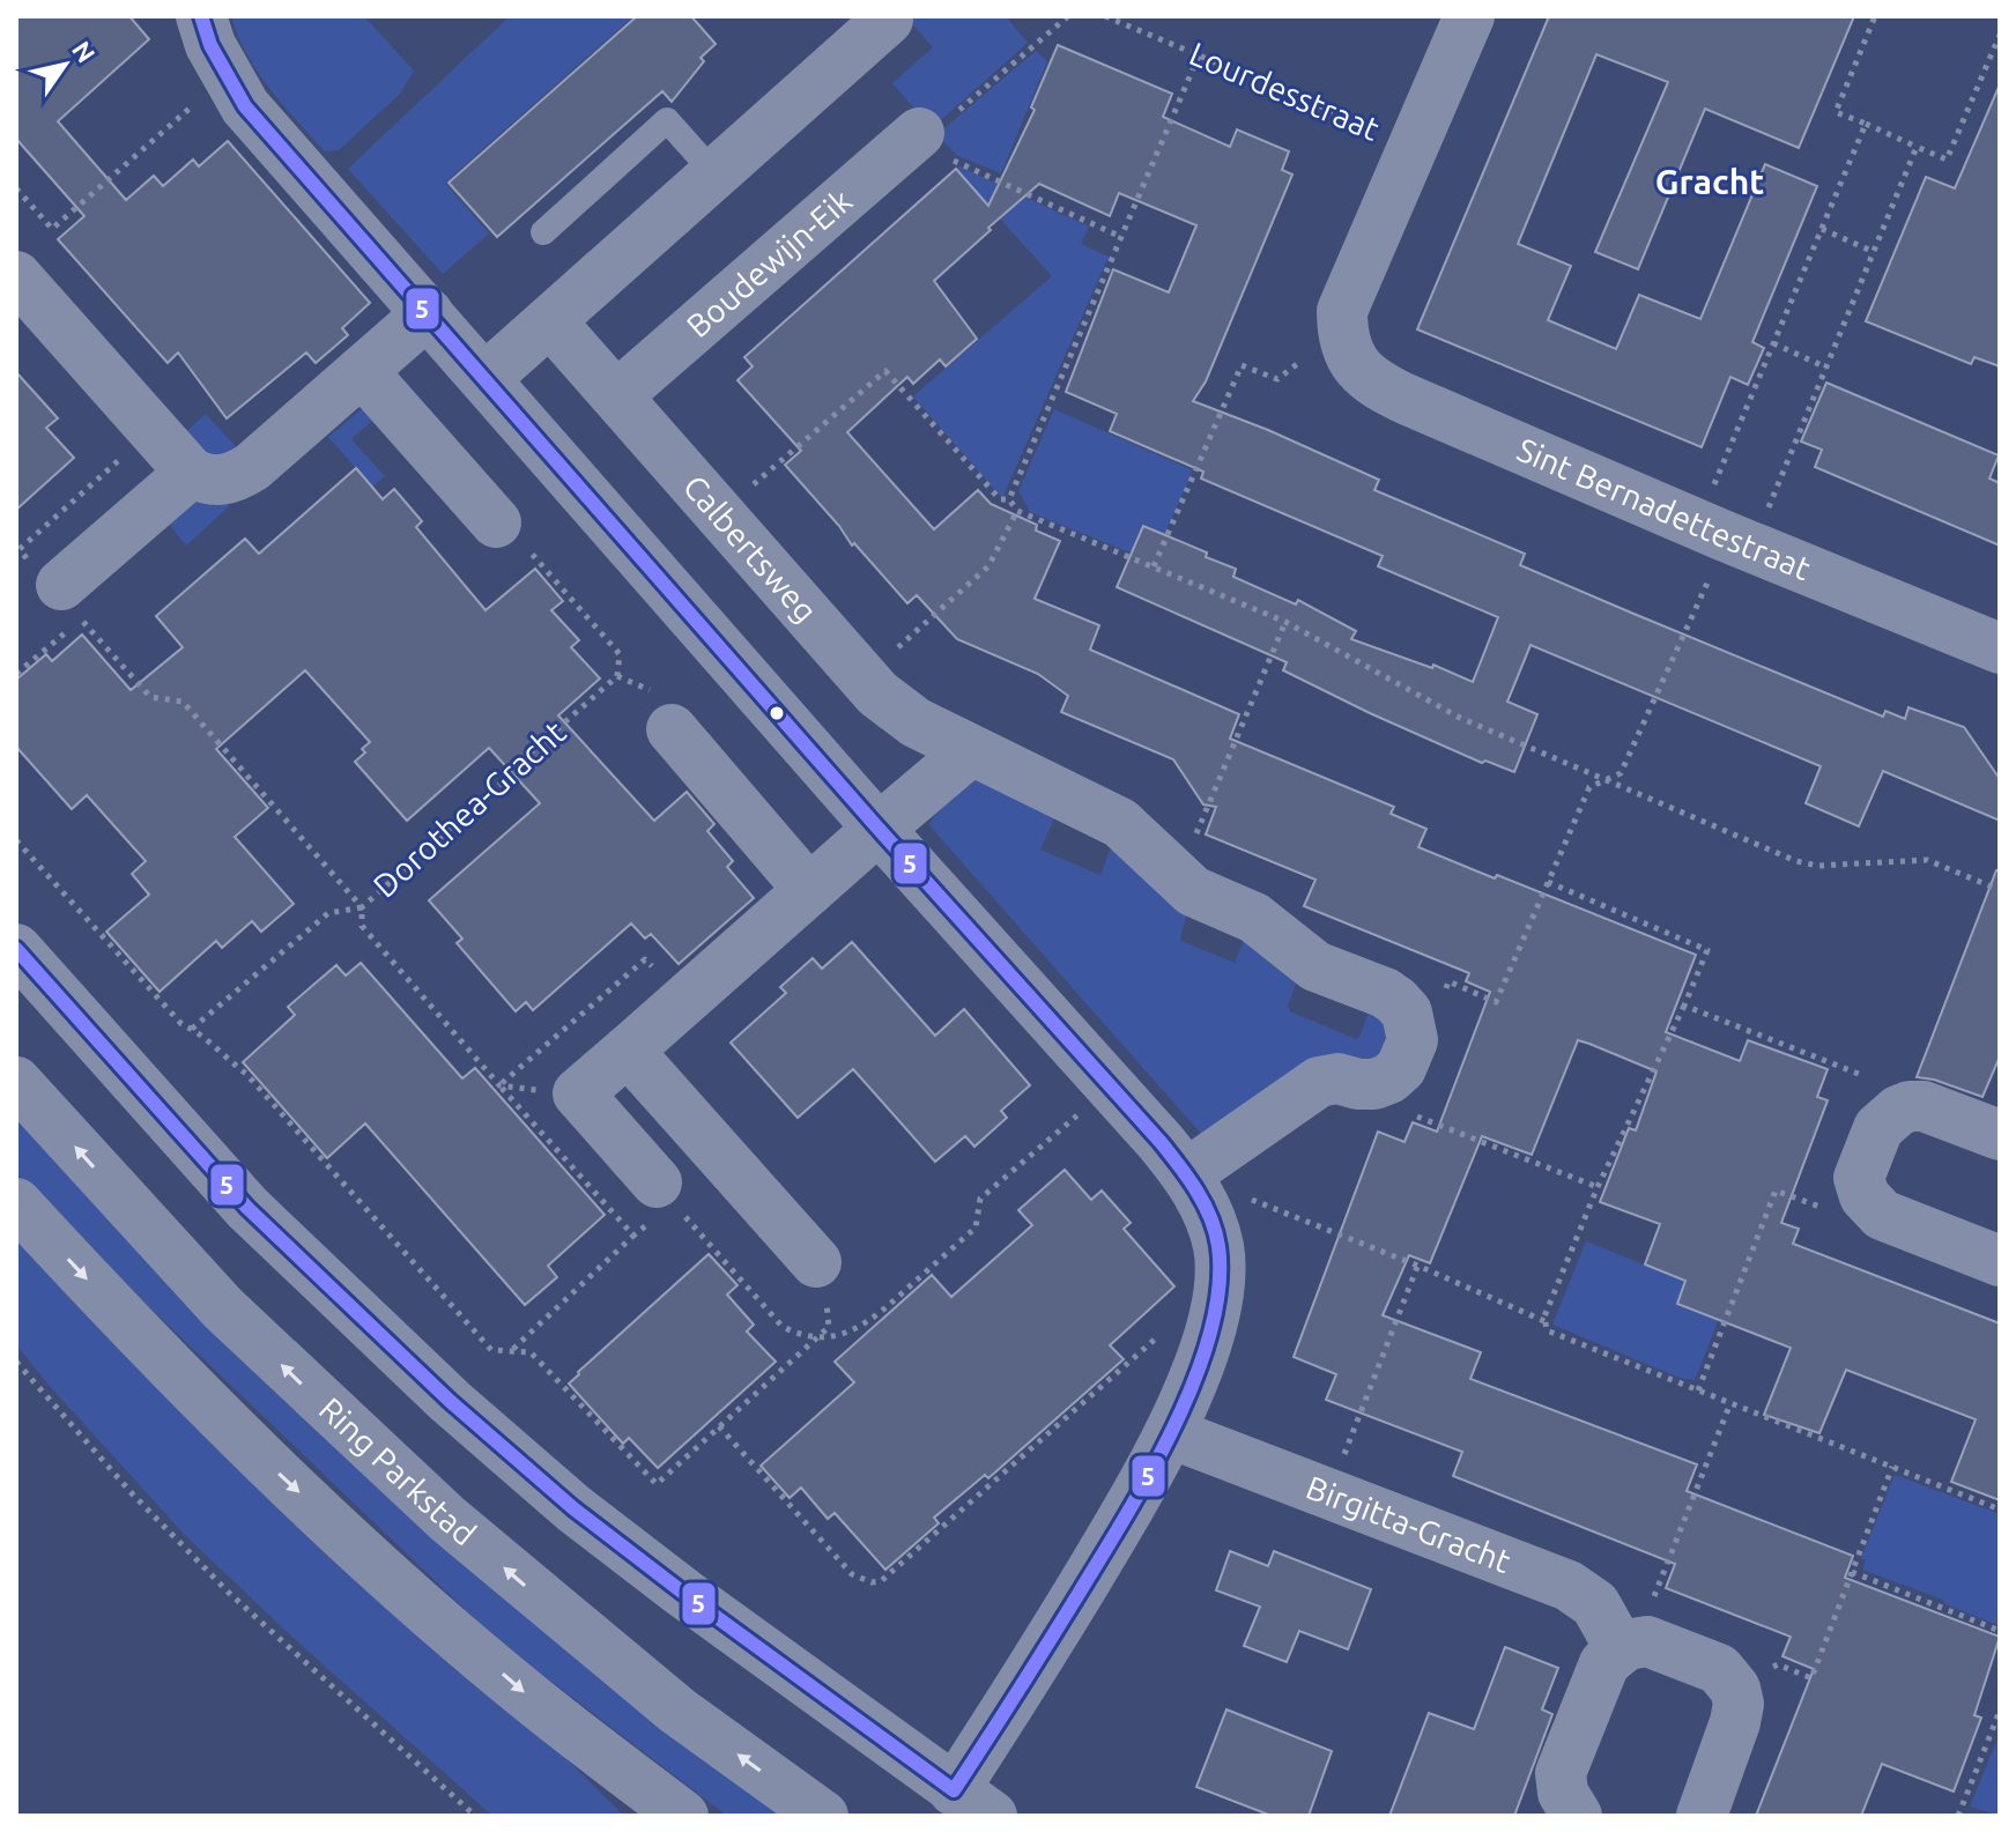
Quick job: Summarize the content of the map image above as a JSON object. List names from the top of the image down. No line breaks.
{"streets":{"highway":["Ring Parkstad"],"street":["Lourdesstraat","Boudewijn-Eik","Sint Bernadettestraat","Calbertsweg","Birgitta-Gracht"],"path":["Dorothea-Gracht"]},"crossings":[["Lourdesstraat","Sint Bernadettestraat"],["Boudewijn-Eik","Calbertsweg"]],"districts":["Gracht"],"lines":["transit line 5"],"north":"top right"}
